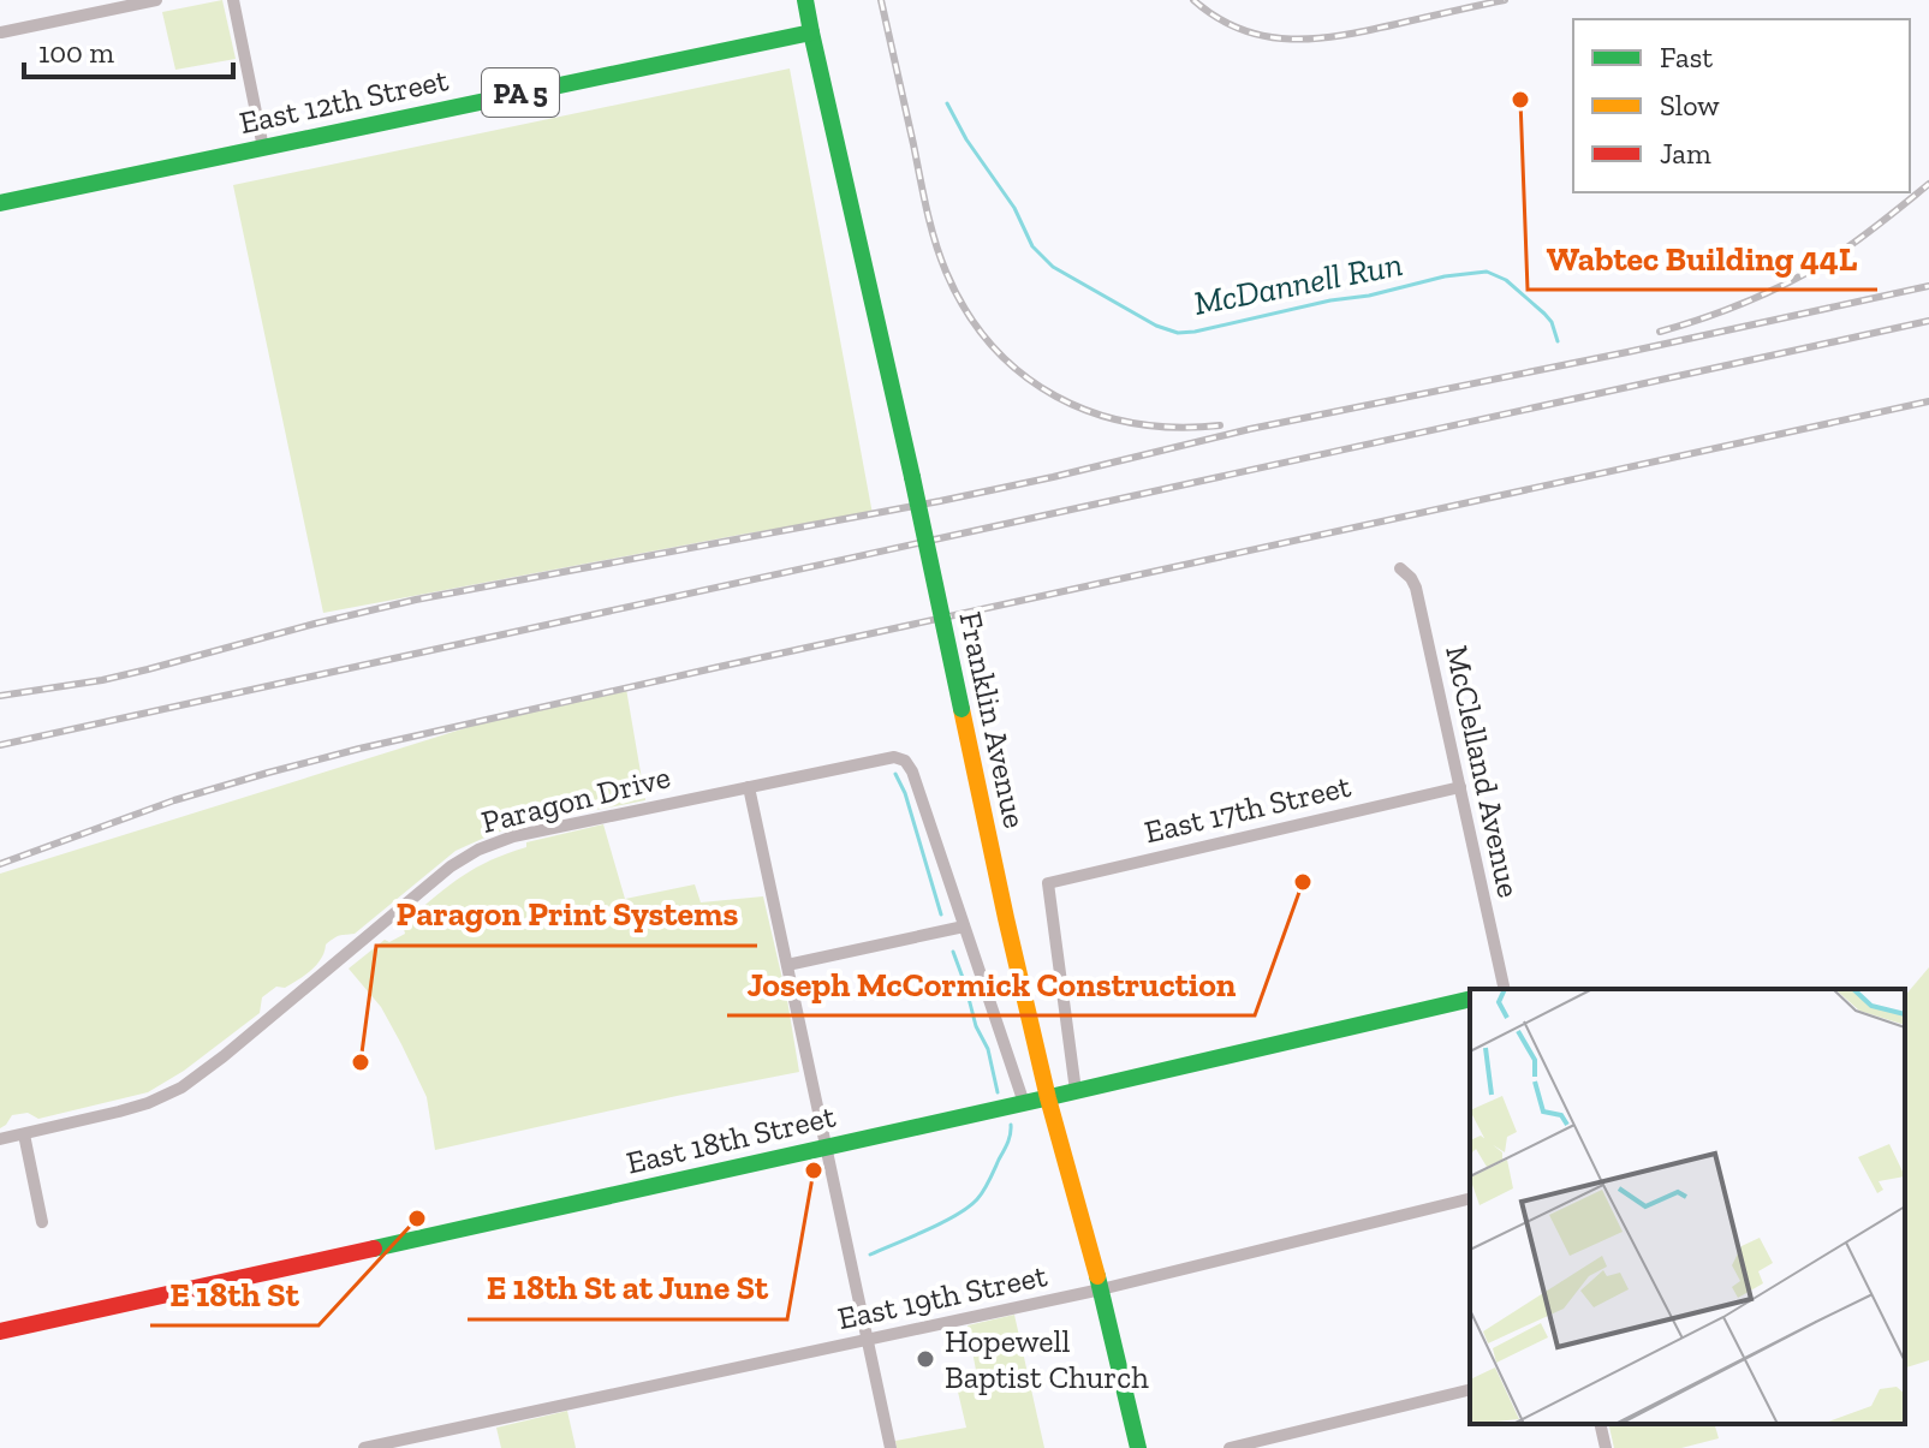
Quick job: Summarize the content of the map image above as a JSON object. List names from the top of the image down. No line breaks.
{"streets":{"street":["PA 5","East 12th Street","Franklin Avenue","McClelland Avenue","Paragon Drive","East 17th Street","East 18th Street","East 19th Street"]},"crossings":[["East 12th Street","Franklin Avenue"],["Franklin Avenue","East 18th Street"],["Franklin Avenue","East 19th Street"],["McClelland Avenue","East 17th Street"],["East 17th Street","East 18th Street"]],"water":["McDannell Run"],"places":["Wabtec Building 44L","Joseph McCormick Construction","Paragon Print Systems","E 18th St at June St","E 18th St","Hopewell Baptist Church"],"legend":["Fast","Slow","Jam"],"scale_bar":"100 m"}
